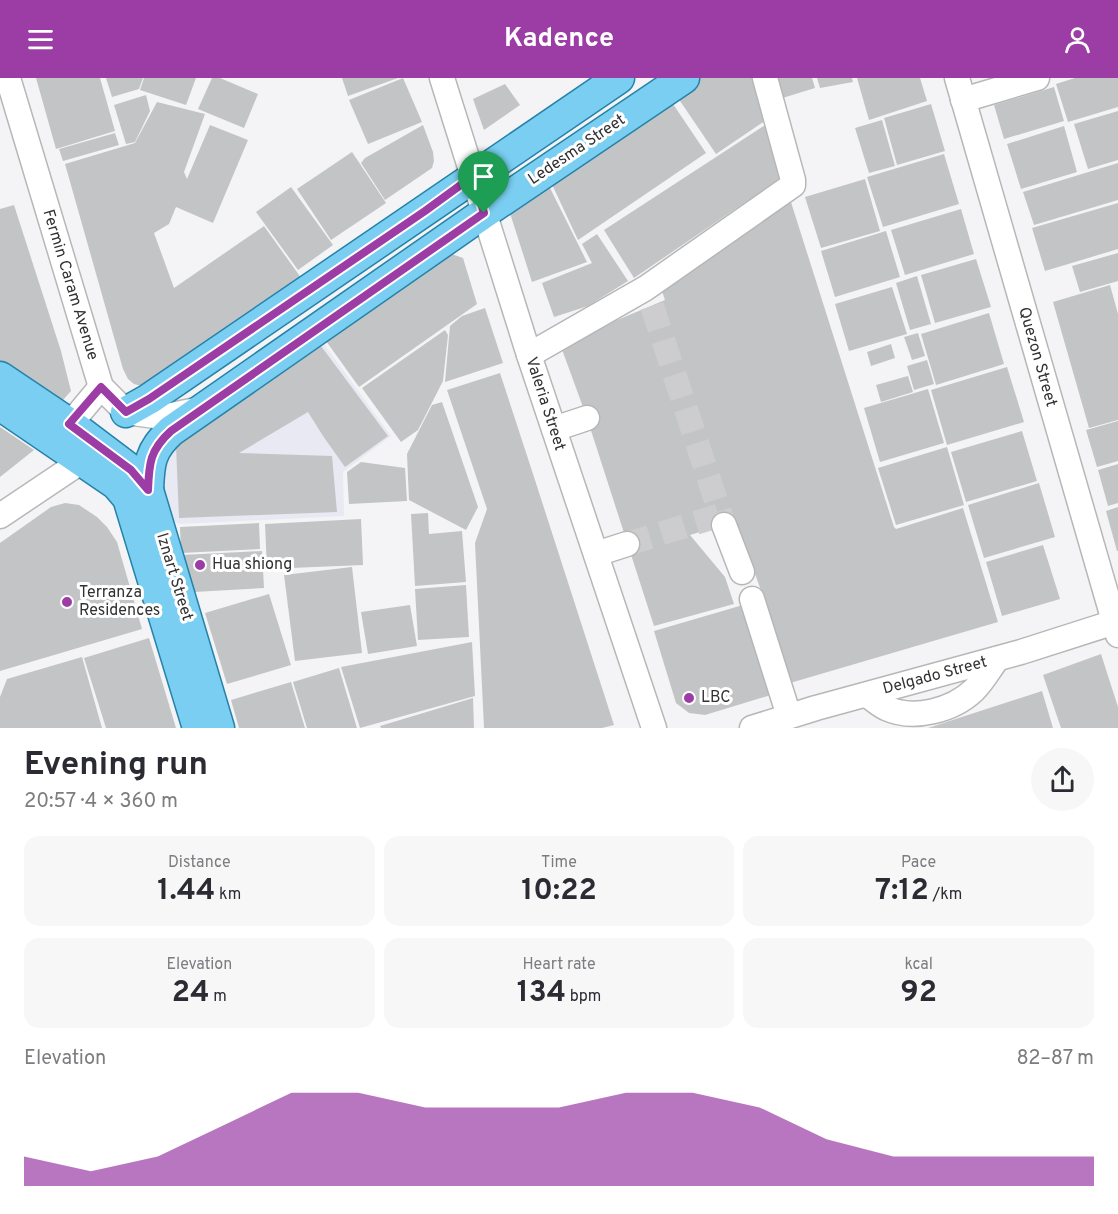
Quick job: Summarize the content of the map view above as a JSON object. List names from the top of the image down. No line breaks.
{"streets":{"main road":["Ledesma Street","Iznart Street"],"street":["Fermin Caram Avenue","Quezon Street","Valeria Street","Delgado Street"]},"crossings":[["Ledesma Street","Valeria Street"],["Ledesma Street","Iznart Street"],["Quezon Street","Delgado Street"]],"places":["Hua shiong","Terranza Residences","LBC"],"page":{"header":"Kadence","heading":["Evening run","20:57 · 4 × 360 m"],"stats":[["Distance","1.44 km"],["Time","10:22"],["Pace","7:12 /km"],["Elevation","24 m"],["Heart rate","134 bpm"],["kcal","92"]],"chart":["Elevation","82–87 m"]}}
